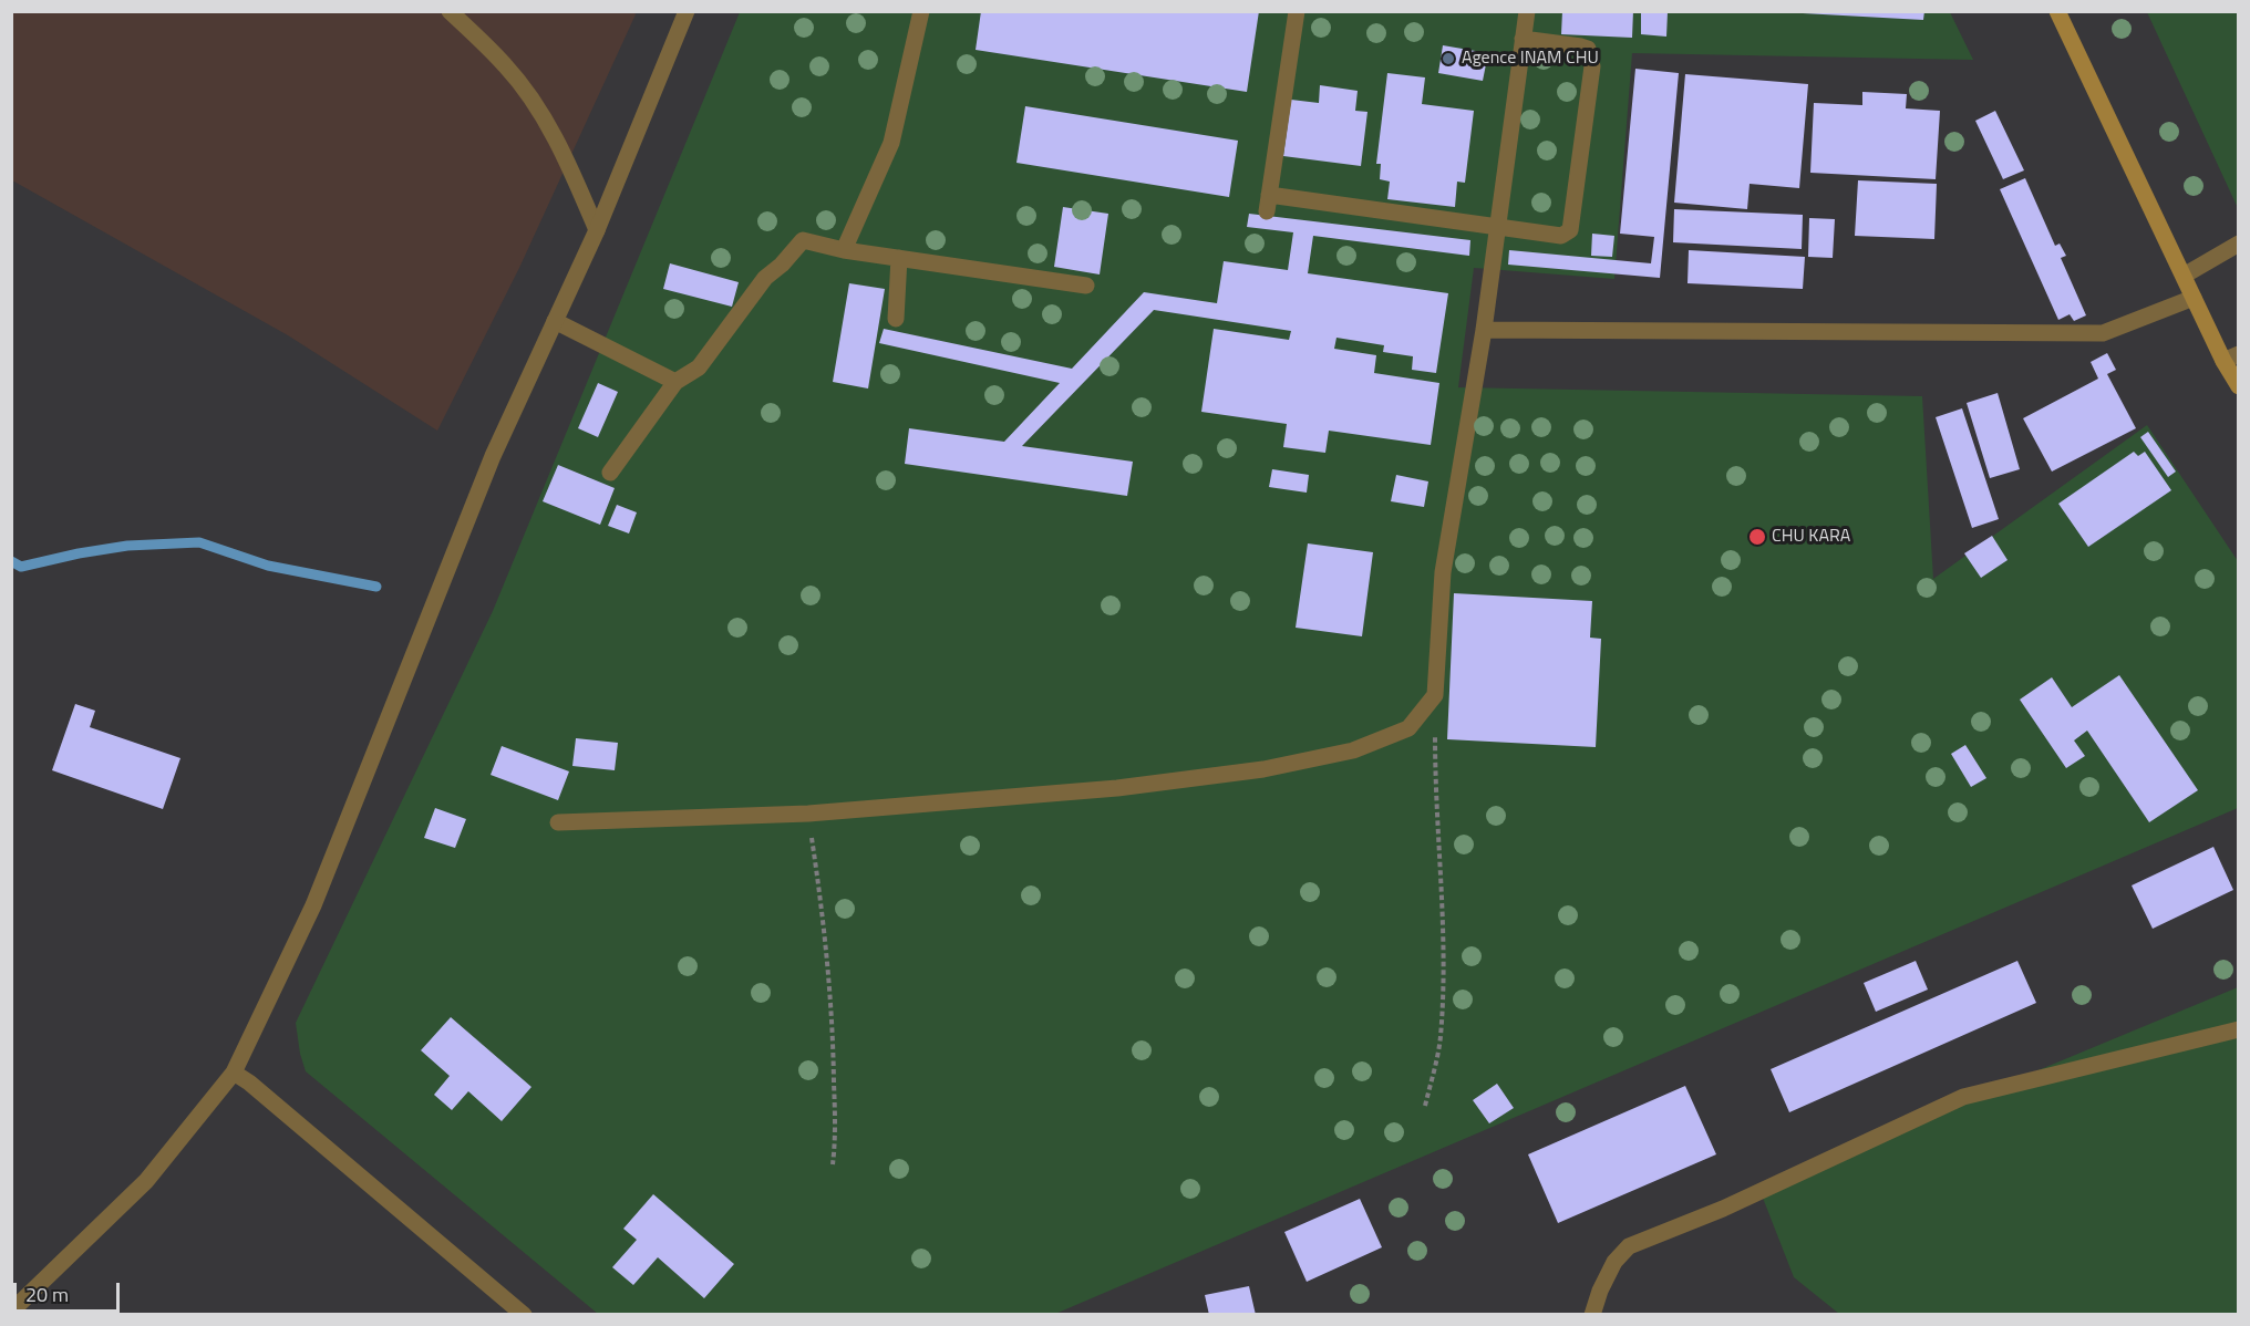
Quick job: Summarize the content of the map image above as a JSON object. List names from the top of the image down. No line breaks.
{"places":["Agence INAM CHU","CHU KARA"],"scale_bar":"20 m"}
